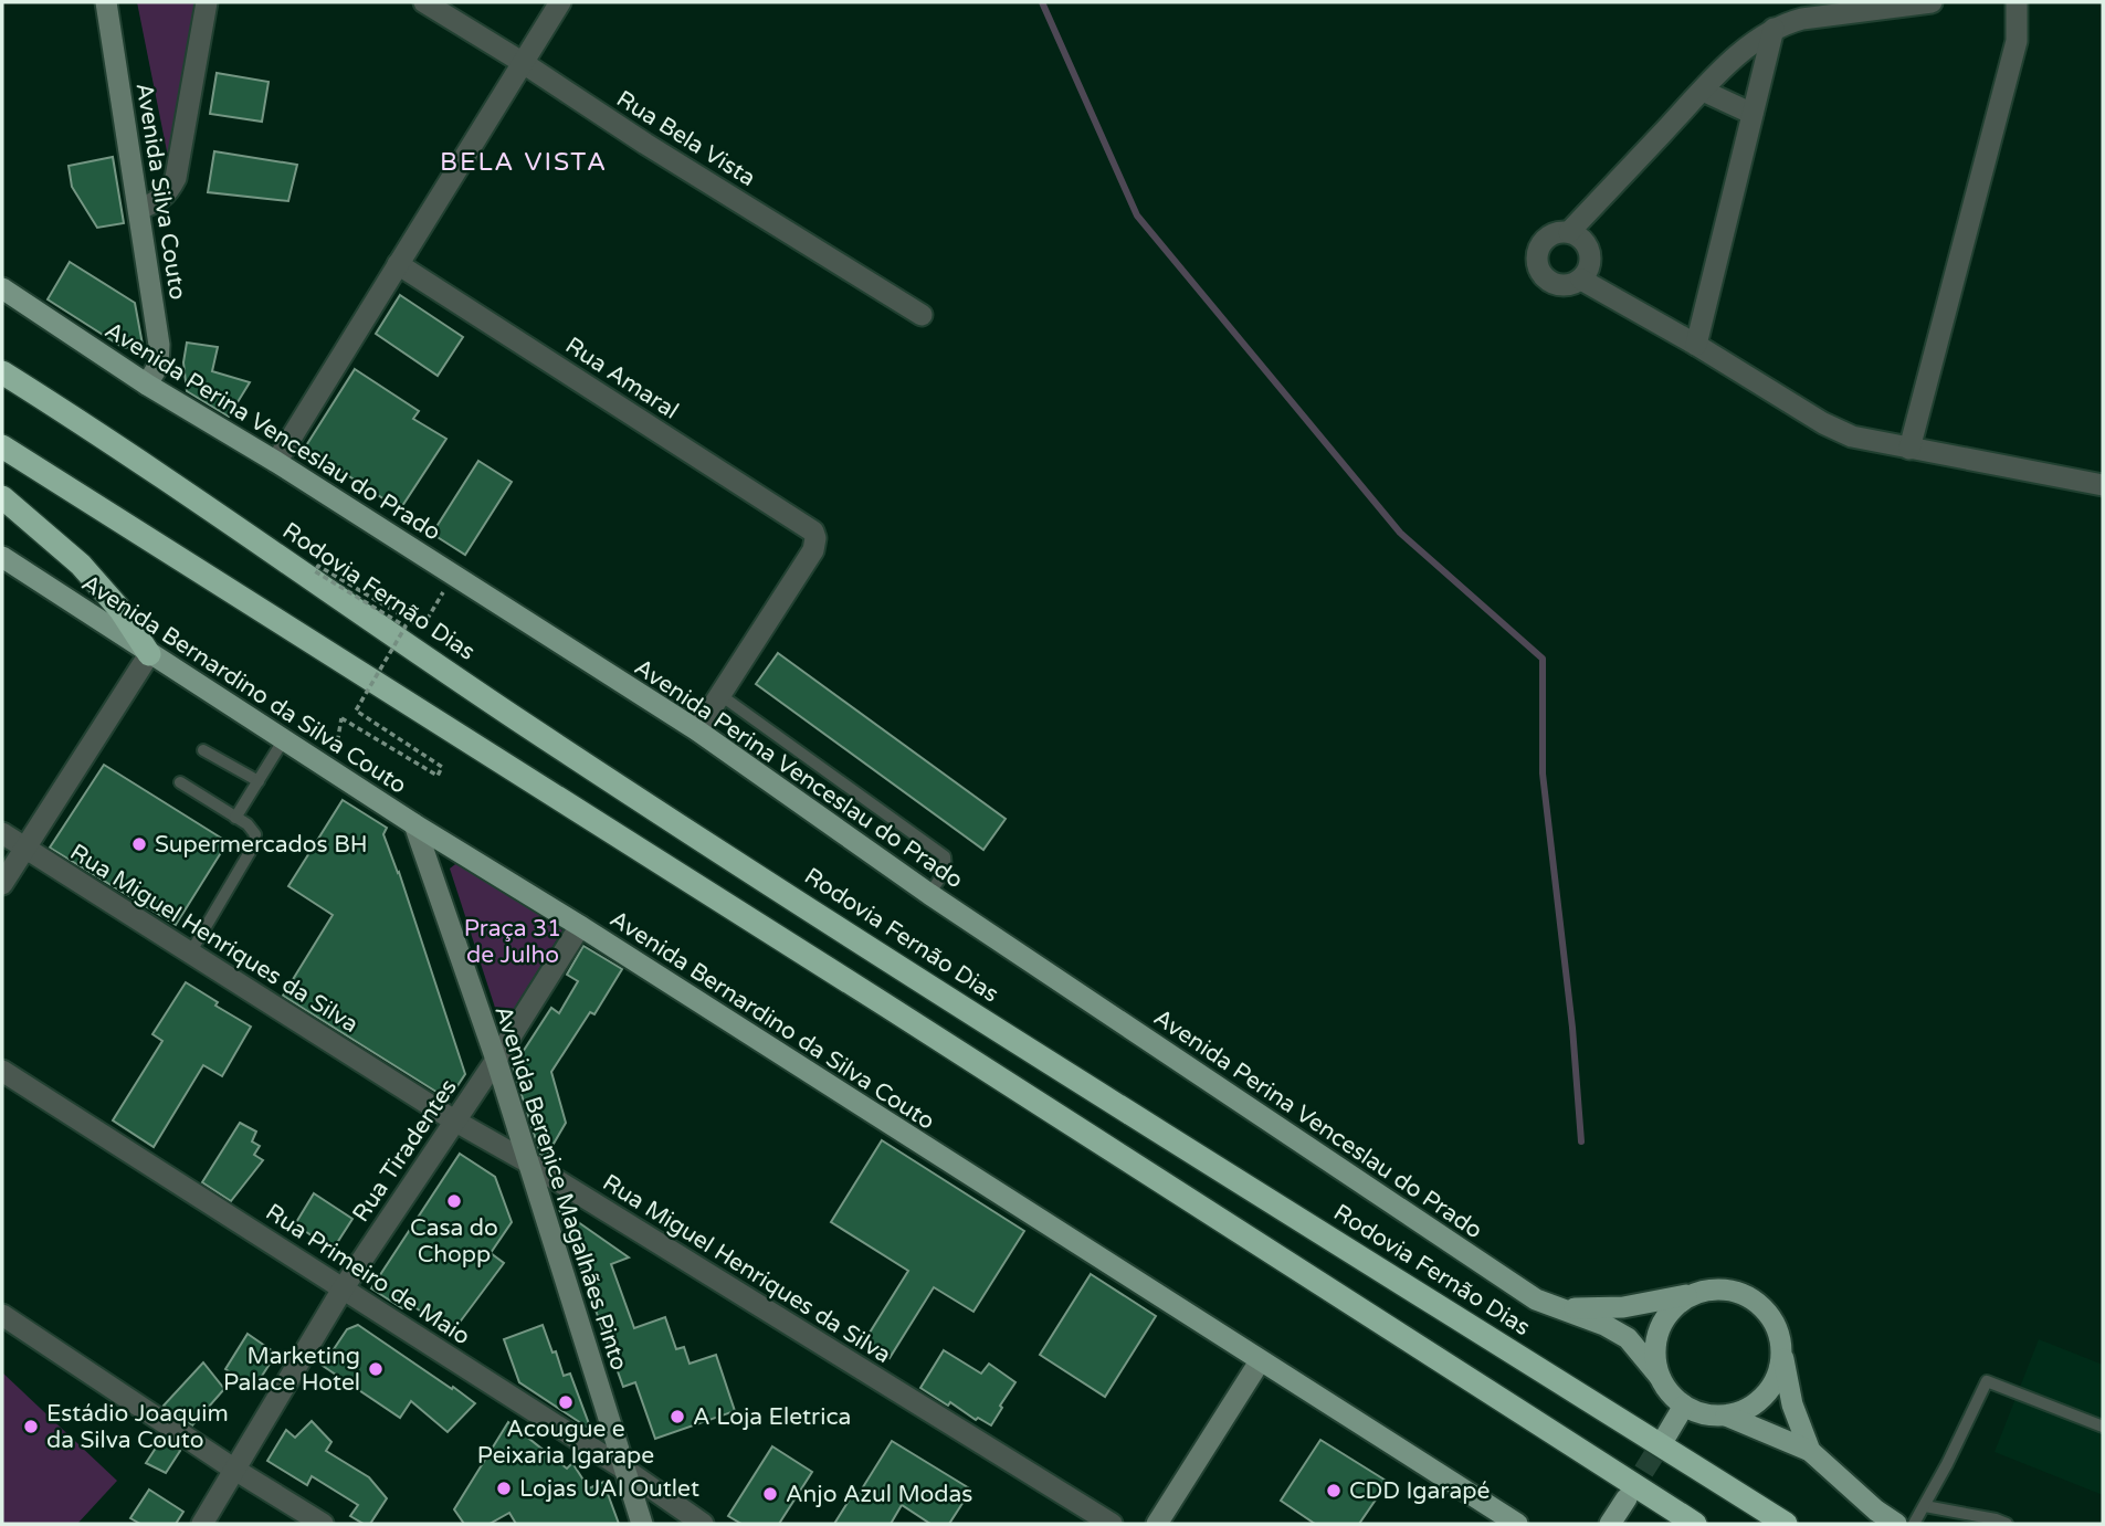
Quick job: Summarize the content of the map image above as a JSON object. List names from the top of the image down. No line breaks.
{"streets":{"highway":["Rodovia Fernão Dias"],"main road":["Avenida Silva Couto","Avenida Perina Venceslau do Prado","Avenida Bernardino da Silva Couto","Avenida Berenice Magalhães Pinto"],"street":["Rua Bela Vista","Rua Amaral","Rua Miguel Henriques da Silva","Rua Tiradentes","Rua Primeiro de Maio"]},"crossings":[["Avenida Silva Couto","Avenida Perina Venceslau do Prado"],["Avenida Bernardino da Silva Couto","Rua Tiradentes"],["Avenida Bernardino da Silva Couto","Avenida Berenice Magalhães Pinto"],["Rua Miguel Henriques da Silva","Rua Tiradentes"],["Rua Miguel Henriques da Silva","Avenida Berenice Magalhães Pinto"],["Rua Tiradentes","Avenida Berenice Magalhães Pinto"],["Rua Tiradentes","Rua Primeiro de Maio"],["Avenida Berenice Magalhães Pinto","Rua Primeiro de Maio"]],"districts":["BELA VISTA"],"parks":["Praça 31 de Julho"],"places":["Supermercados BH","Casa do Chopp","Marketing Palace Hotel","Acougue e Peixaria Igarape","A Loja Eletrica","Estádio Joaquim da Silva Couto","Lojas UAI Outlet","CDD Igarapé","Anjo Azul Modas"]}
